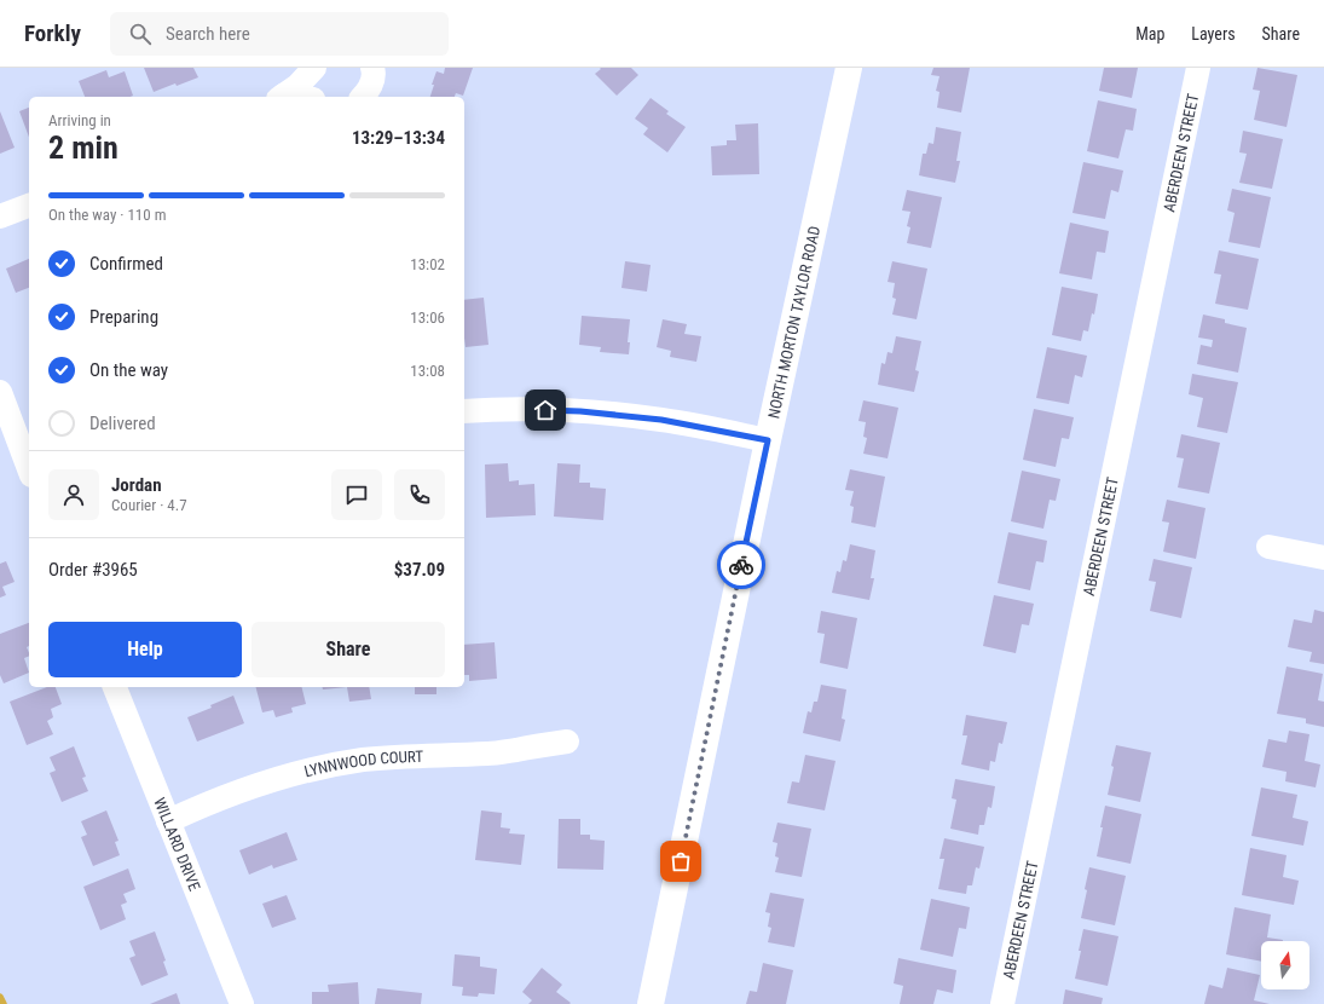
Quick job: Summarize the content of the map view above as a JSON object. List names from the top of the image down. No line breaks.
{"streets":{"street":["ABERDEEN STREET","NORTH MORTON TAYLOR ROAD","LYNNWOOD COURT","WILLARD DRIVE"]},"crossings":[["LYNNWOOD COURT","WILLARD DRIVE"]],"north":"top","page":{"header":"Forkly","search":"Search here","nav":["Map","Layers","Share"],"heading":["2 min","Arriving in","13:29–13:34"],"panel":["Jordan","Courier · 4.7","Order #3965","$37.09"],"bar":"On the way · 110 m","list":[["Confirmed","13:02"],["Preparing","13:06"],["On the way","13:08"],"Delivered"],"buttons":["Help","Share"]}}
